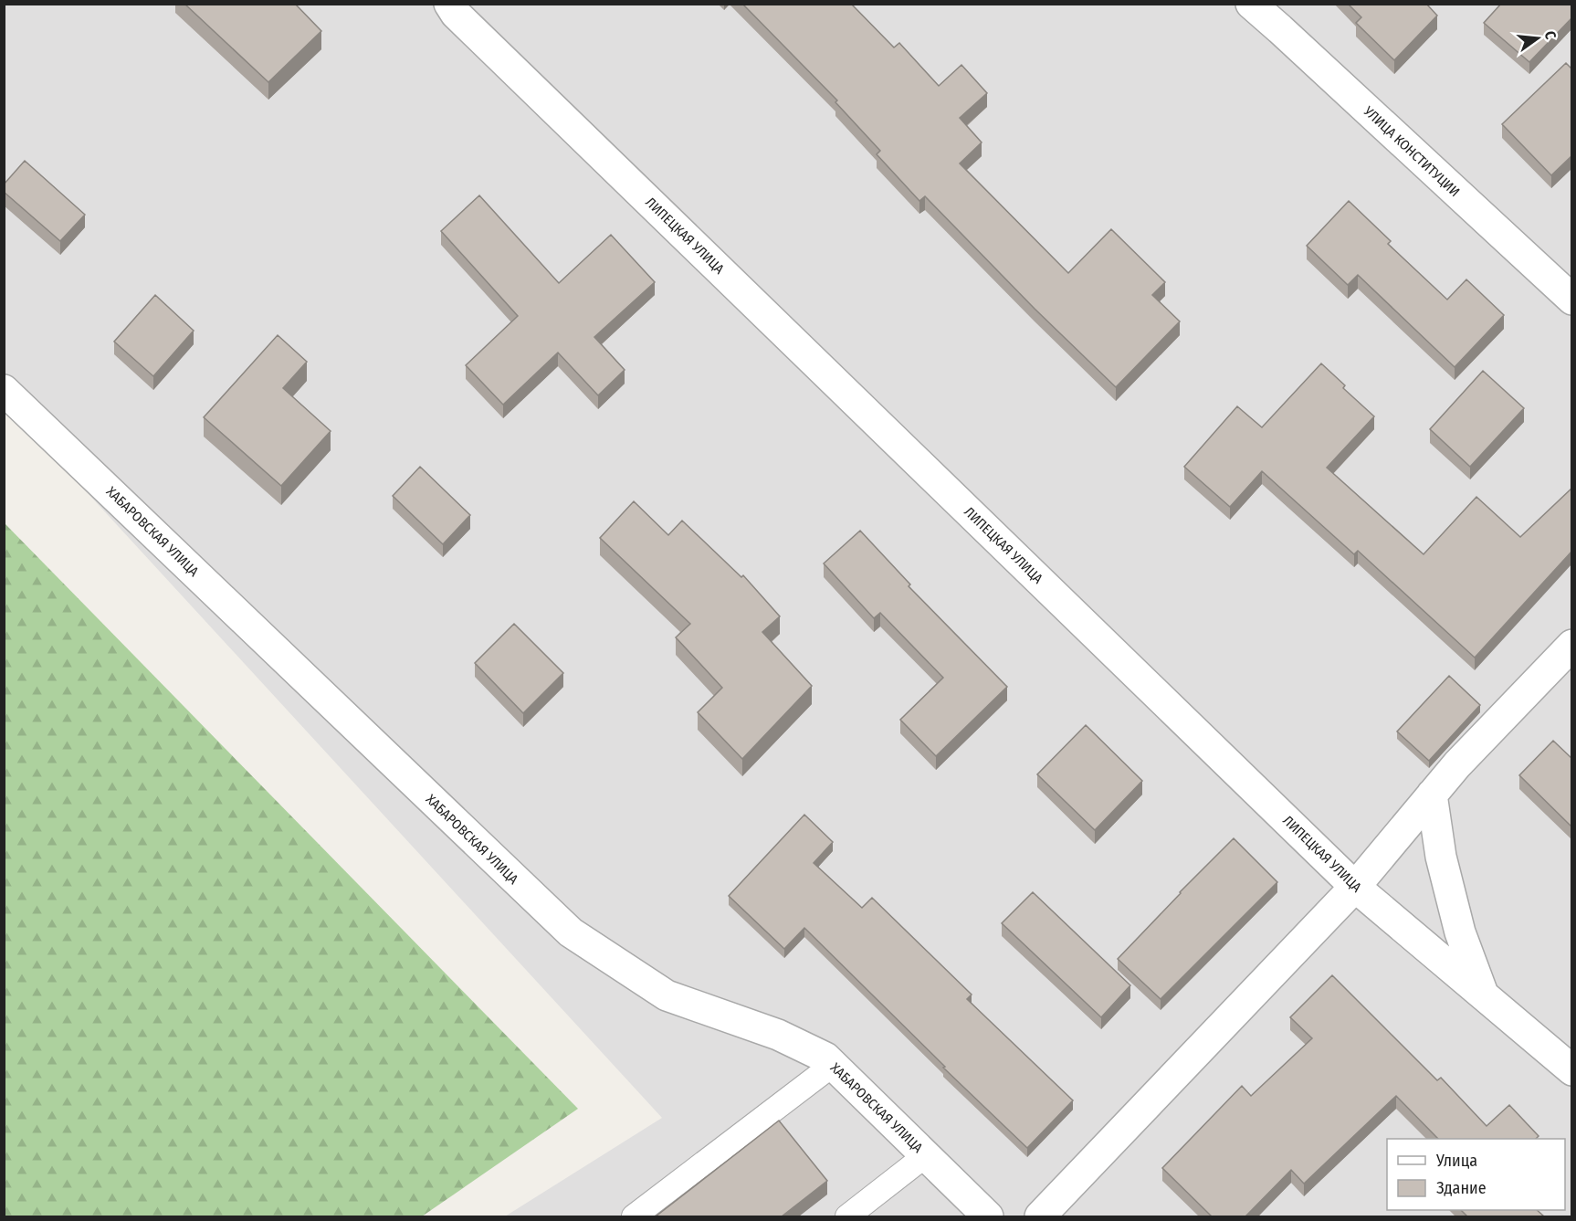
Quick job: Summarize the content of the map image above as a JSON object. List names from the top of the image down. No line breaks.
{"streets":{"street":["УЛИЦА КОНСТИТУЦИИ","ЛИПЕЦКАЯ УЛИЦА","ХАБАРОВСКАЯ УЛИЦА"]},"legend":["Улица","Здание"],"north":"right"}
